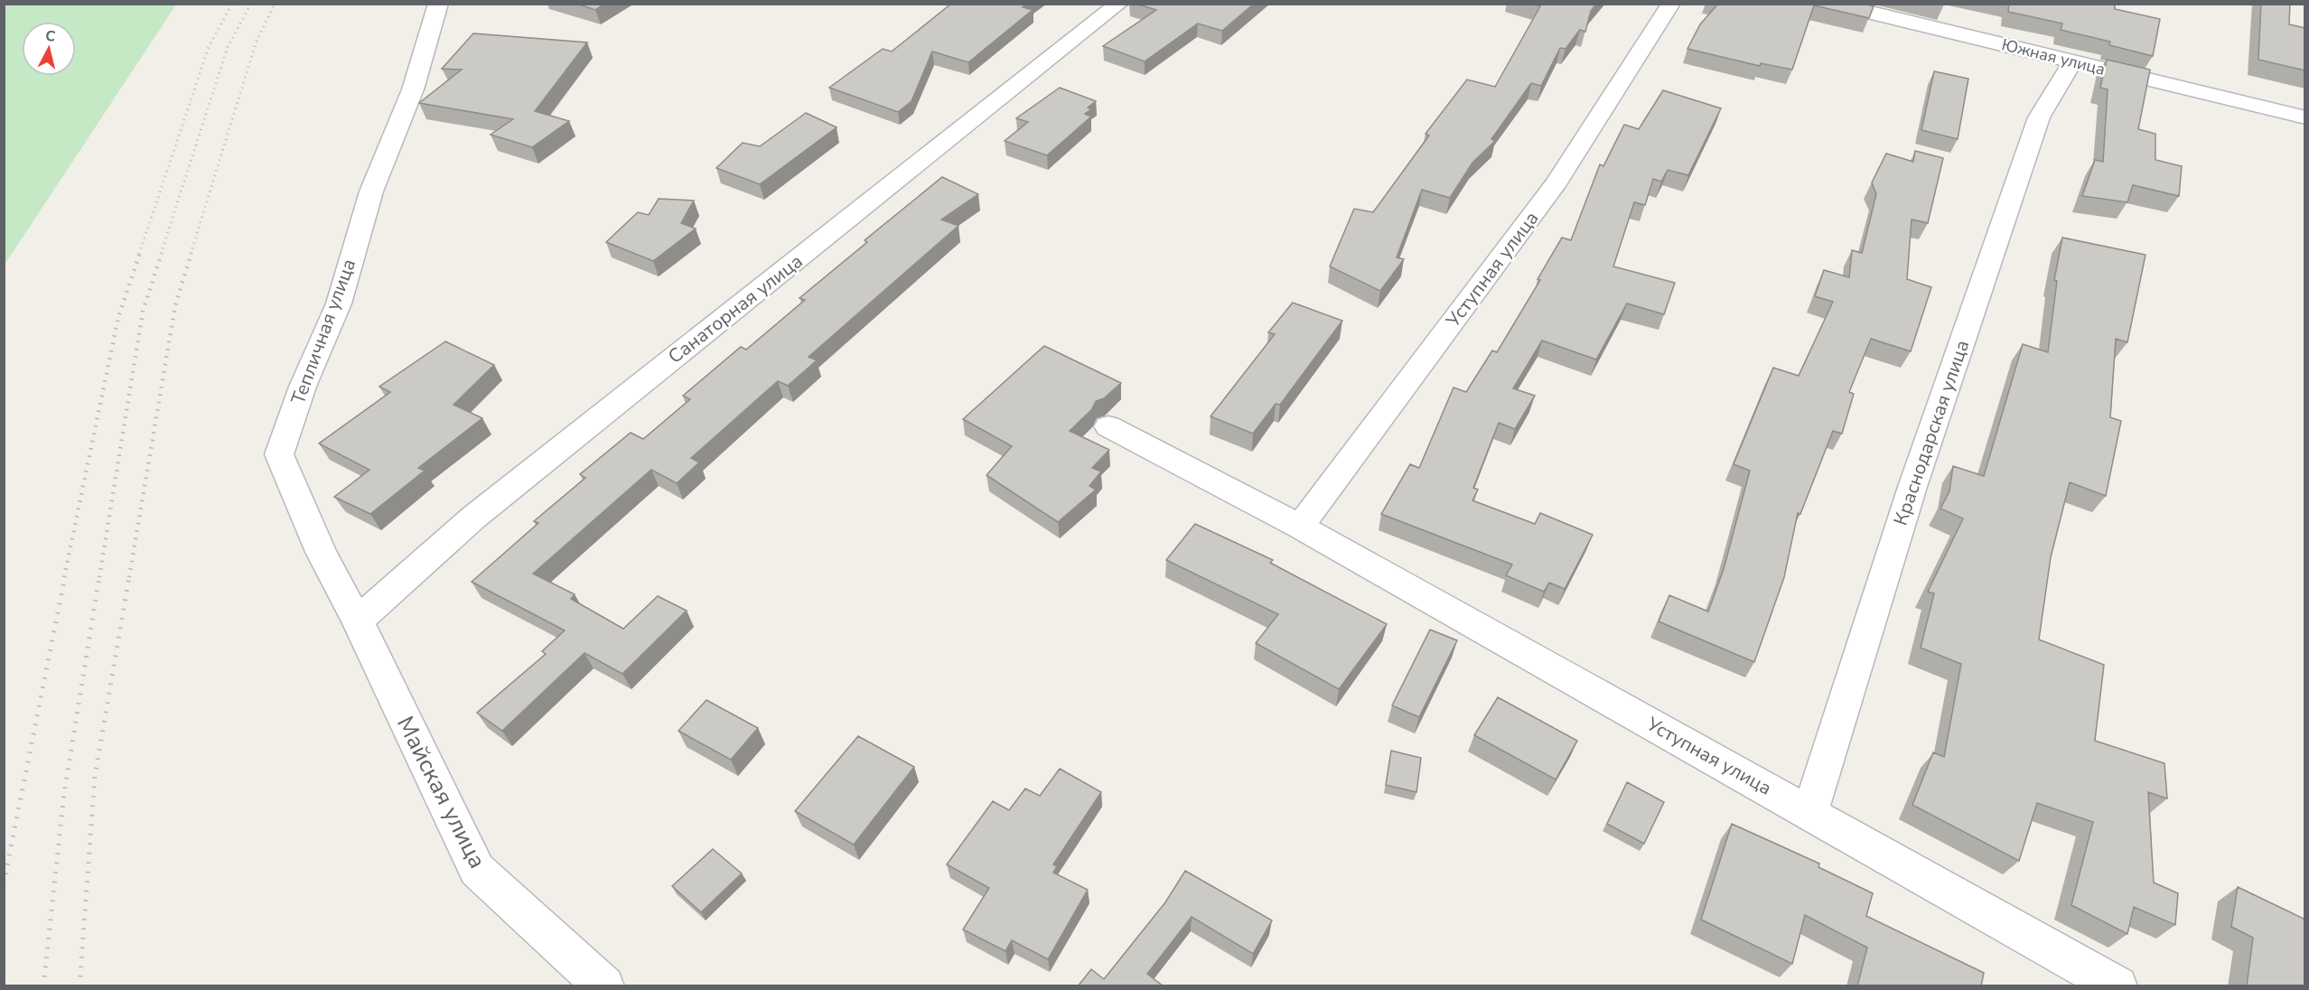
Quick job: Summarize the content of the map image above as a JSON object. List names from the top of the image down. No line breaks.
{"streets":{"street":["Южная улица","Уступная улица","Санаторная улица","Тепличная улица","Краснодарская улица","Майская улица"]},"crossings":[["Южная улица","Краснодарская улица"],["Уступная улица","Краснодарская улица"],["Санаторная улица","Тепличная улица"],["Санаторная улица","Майская улица"],["Тепличная улица","Майская улица"]],"north":"top"}
